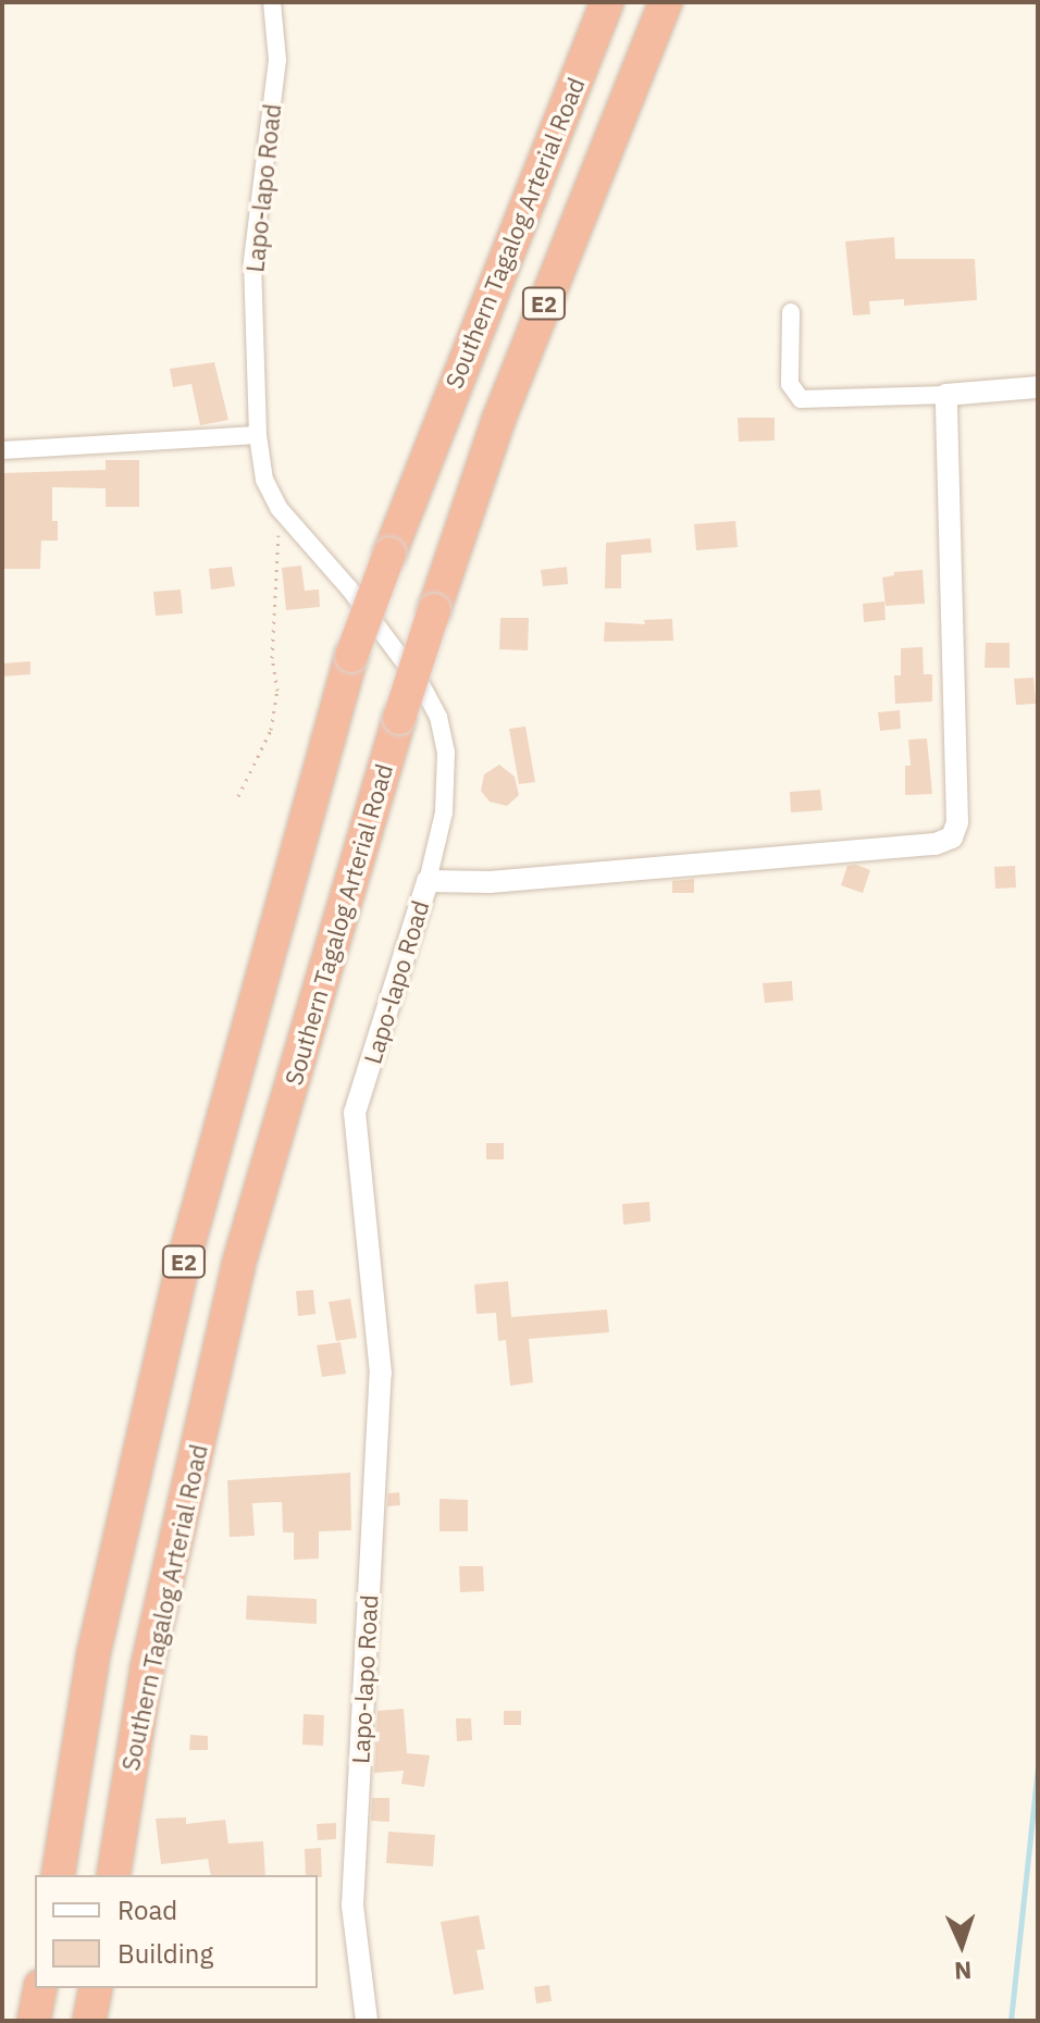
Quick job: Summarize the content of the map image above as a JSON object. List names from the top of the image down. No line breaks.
{"streets":{"highway":["Southern Tagalog Arterial Road","E2"],"street":["Lapo-lapo Road"]},"legend":["Road","Building"],"north":"bottom"}
